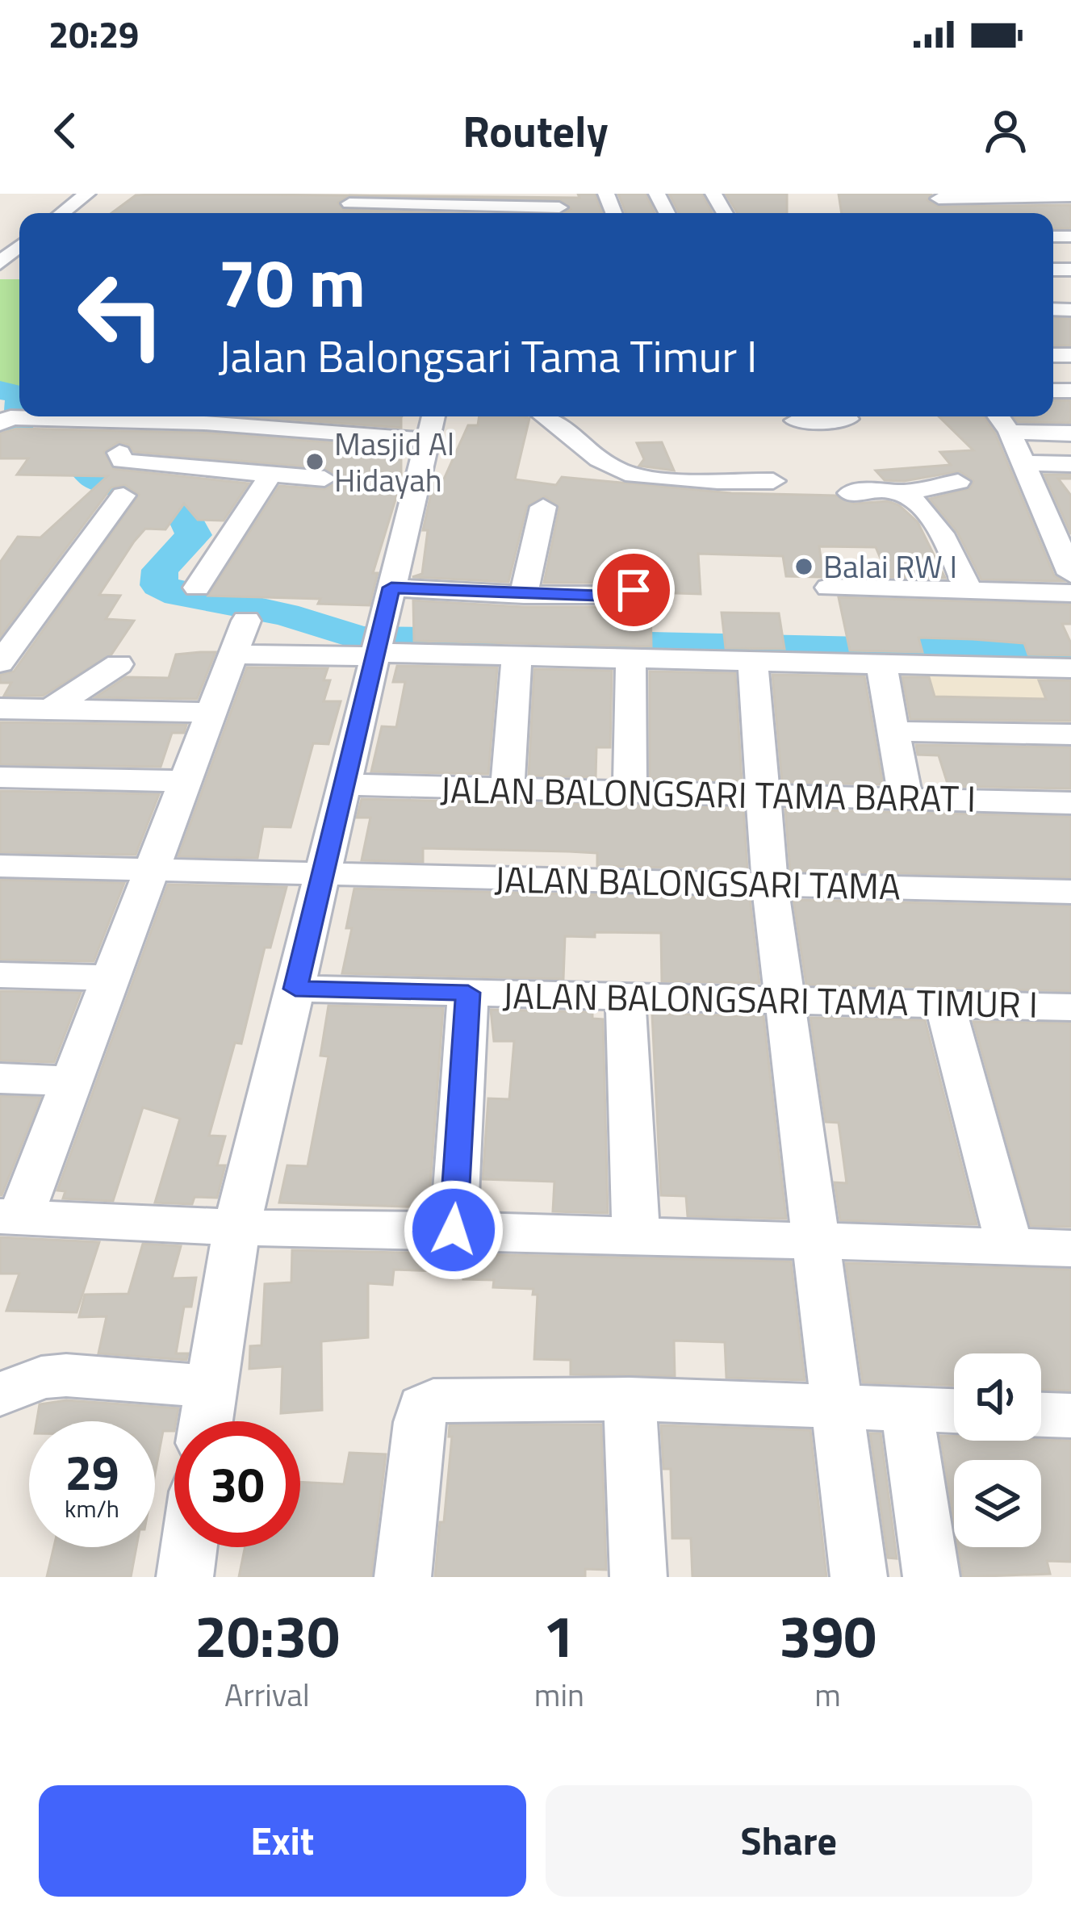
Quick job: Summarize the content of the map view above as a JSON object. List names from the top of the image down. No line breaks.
{"streets":{"street":["JALAN BALONGSARI TAMA BARAT I","JALAN BALONGSARI TAMA","JALAN BALONGSARI TAMA TIMUR I"]},"places":["Masjid Al Hidayah","Balai RW I"],"page":{"status":"20:29","header":"Routely","turn":["70 m","Jalan Balongsari Tama Timur I"],"speed":"29 km/h","limit":"30","eta":["20:30","Arrival","1","min","390","m"],"buttons":["Exit","Share"]}}
